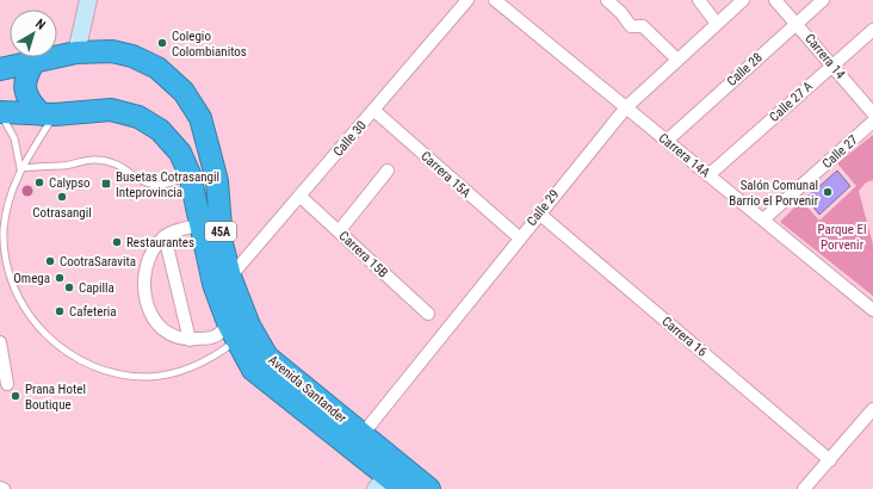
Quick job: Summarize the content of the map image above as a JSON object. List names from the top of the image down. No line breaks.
{"streets":{"highway":["45A","Avenida Santander"],"street":["Carrera 14","Calle 28","Calle 27 A","Calle 30","Calle 27","Carrera 14A","Carrera 15A","Calle 29","Carrera 15B","Carrera 16"]},"crossings":[["Carrera 14","Calle 28"],["Carrera 14","Calle 27 A"],["Calle 28","Carrera 14A"],["Calle 27 A","Carrera 14A"],["Calle 30","Carrera 15A"],["Calle 30","Carrera 15B"],["Calle 30","Avenida Santander"],["Calle 27","Carrera 14A"],["Carrera 14A","Calle 29"],["Carrera 15A","Calle 29"],["Calle 29","Carrera 16"],["Calle 29","Avenida Santander"]],"parks":["Parque El Porvenir"],"places":{"other":["Colegio Colombianitos","Calypso","Salón Comunal Barrio el Porvenir","Cotrasangil","Restaurantes","CootraSaravita","Omega","Capilla","Cafeteria","Prana Hotel Boutique"],"transit":["Busetas Cotrasangil Inteprovincia"]},"north":"top right"}
